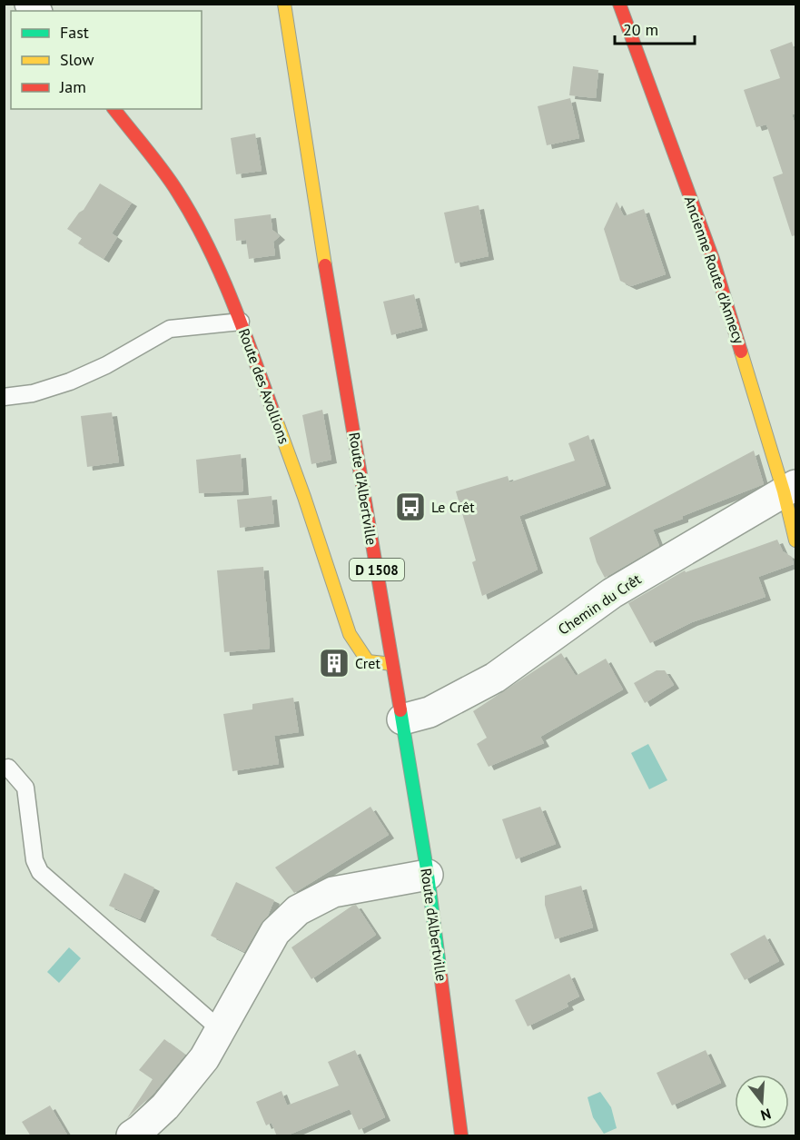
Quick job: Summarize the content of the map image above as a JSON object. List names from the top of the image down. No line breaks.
{"streets":{"street":["Ancienne Route d'Annecy","Route des Avollions","Route d'Albertville","D 1508","Chemin du Crêt"]},"crossings":[["Ancienne Route d'Annecy","Chemin du Crêt"],["Route des Avollions","Route d'Albertville"],["Route d'Albertville","Chemin du Crêt"]],"places":{"bus stop":["Le Crêt"],"building":["Cret"]},"legend":["Fast","Slow","Jam"],"scale_bar":"20 m","north":"bottom"}
